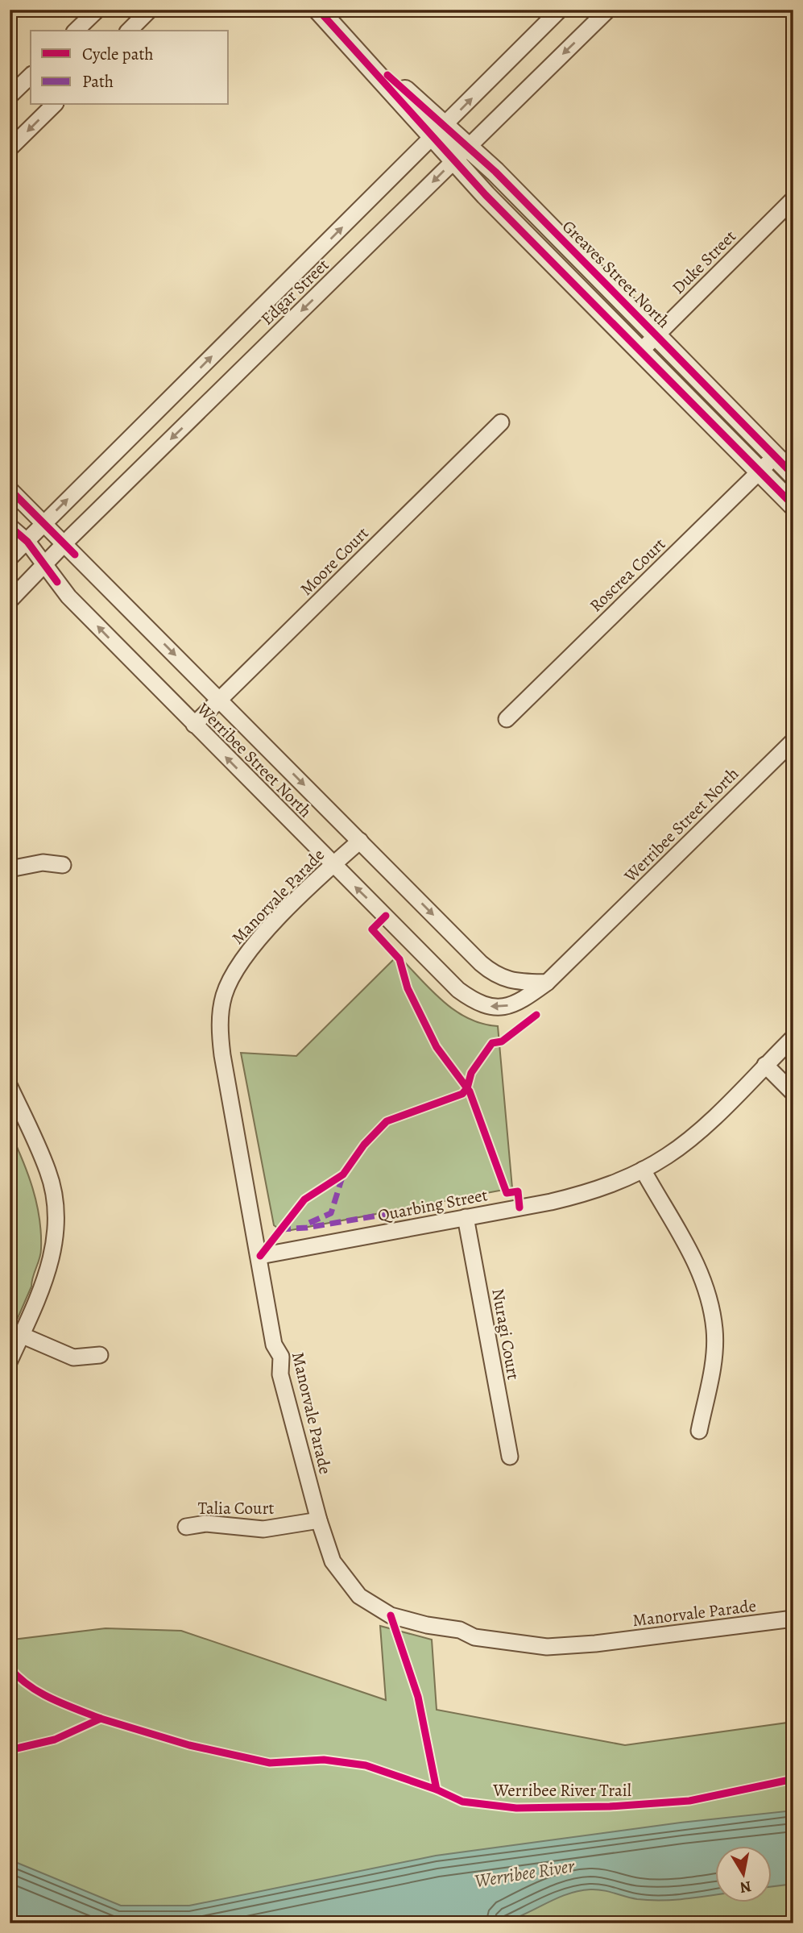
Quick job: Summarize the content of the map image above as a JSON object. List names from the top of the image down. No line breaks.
{"streets":{"street":["Duke Street","Greaves Street North","Edgar Street","Moore Court","Roscrea Court","Werribee Street North","Manorvale Parade","Quarbing Street","Nuragi Court","Talia Court"],"cycle path":["Werribee River Trail"]},"crossings":[["Duke Street","Greaves Street North"],["Greaves Street North","Edgar Street"],["Greaves Street North","Roscrea Court"],["Edgar Street","Werribee Street North"],["Moore Court","Werribee Street North"],["Werribee Street North","Manorvale Parade"],["Manorvale Parade","Quarbing Street"],["Manorvale Parade","Talia Court"],["Quarbing Street","Nuragi Court"]],"water":["Werribee River"],"legend":["Cycle path","Path"],"north":"bottom"}
